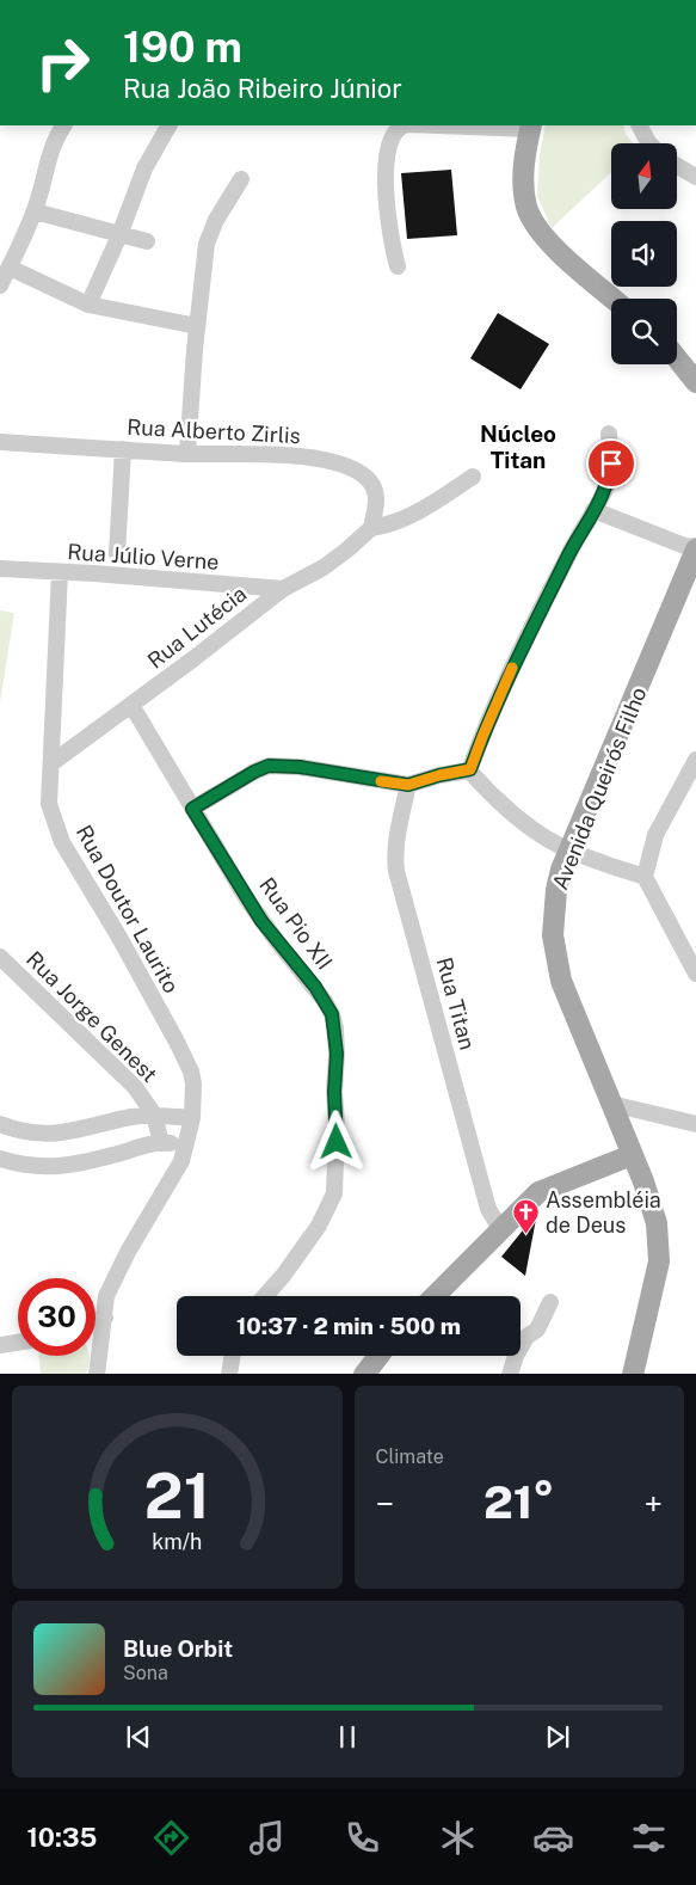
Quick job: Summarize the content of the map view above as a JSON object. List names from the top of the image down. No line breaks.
{"streets":{"main road":["Avenida Queirós Filho"],"street":["Rua Alberto Zirlis","Rua Júlio Verne","Rua Lutécia","Rua Doutor Laurito","Rua Pio XII","Rua Titan","Rua Jorge Genest"]},"crossings":[["Rua Alberto Zirlis","Rua Lutécia"],["Rua Júlio Verne","Rua Lutécia"],["Rua Júlio Verne","Rua Doutor Laurito"],["Rua Lutécia","Rua Doutor Laurito"],["Rua Lutécia","Rua Pio XII"]],"districts":["Núcleo Titan"],"places":{"church":["Assembléia de Deus"]},"north":"top","page":{"turn":["190 m","Rua João Ribeiro Júnior"],"limit":"30","trip":"10:37 · 2 min · 500 m","tile":"Climate","heat":["−","21°","+"],"song":["Blue Orbit","Sona"],"tabs":"10:35","gauge":["21","km/h"]}}
